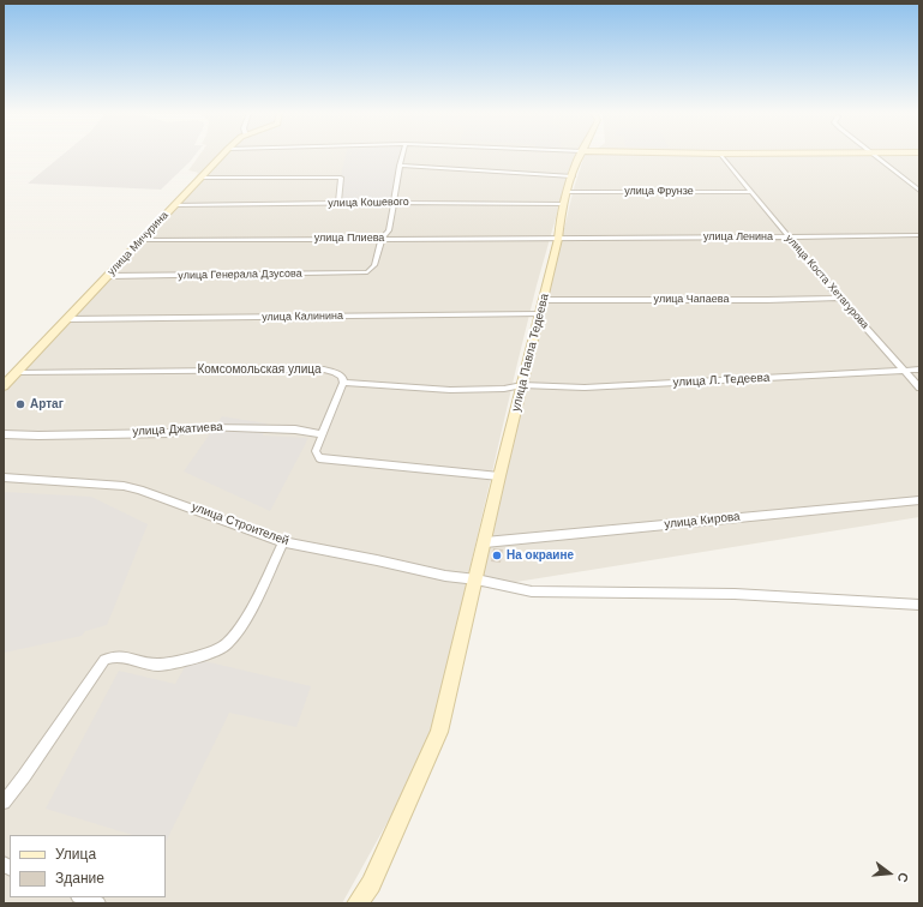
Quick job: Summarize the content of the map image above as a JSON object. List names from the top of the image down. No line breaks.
{"streets":{"street":["улица Фрунзе","улица Кошевого","улица Ленина","улица Плиева","улица Мичурина","улица Генерала Дзусова","улица Коста Хетагурова","улица Чапаева","улица Калинина","улица Павла Тедеева","Комсомольская улица","улица Л. Тедеева","улица Джатиева","улица Кирова","улица Строителей"]},"crossings":[["улица Фрунзе","улица Коста Хетагурова"],["улица Фрунзе","улица Павла Тедеева"],["улица Кошевого","улица Мичурина"],["улица Кошевого","улица Павла Тедеева"],["улица Ленина","улица Плиева"],["улица Ленина","улица Коста Хетагурова"],["улица Ленина","улица Павла Тедеева"],["улица Плиева","улица Мичурина"],["улица Плиева","улица Генерала Дзусова"],["улица Плиева","улица Павла Тедеева"],["улица Мичурина","улица Генерала Дзусова"],["улица Мичурина","улица Калинина"],["улица Мичурина","Комсомольская улица"],["улица Коста Хетагурова","улица Чапаева"],["улица Коста Хетагурова","улица Л. Тедеева"],["улица Чапаева","улица Павла Тедеева"],["улица Калинина","улица Павла Тедеева"],["улица Павла Тедеева","улица Л. Тедеева"],["улица Павла Тедеева","улица Кирова"],["улица Павла Тедеева","улица Строителей"]],"places":["Артаг","На окраине"],"legend":["Улица","Здание"],"north":"right"}
